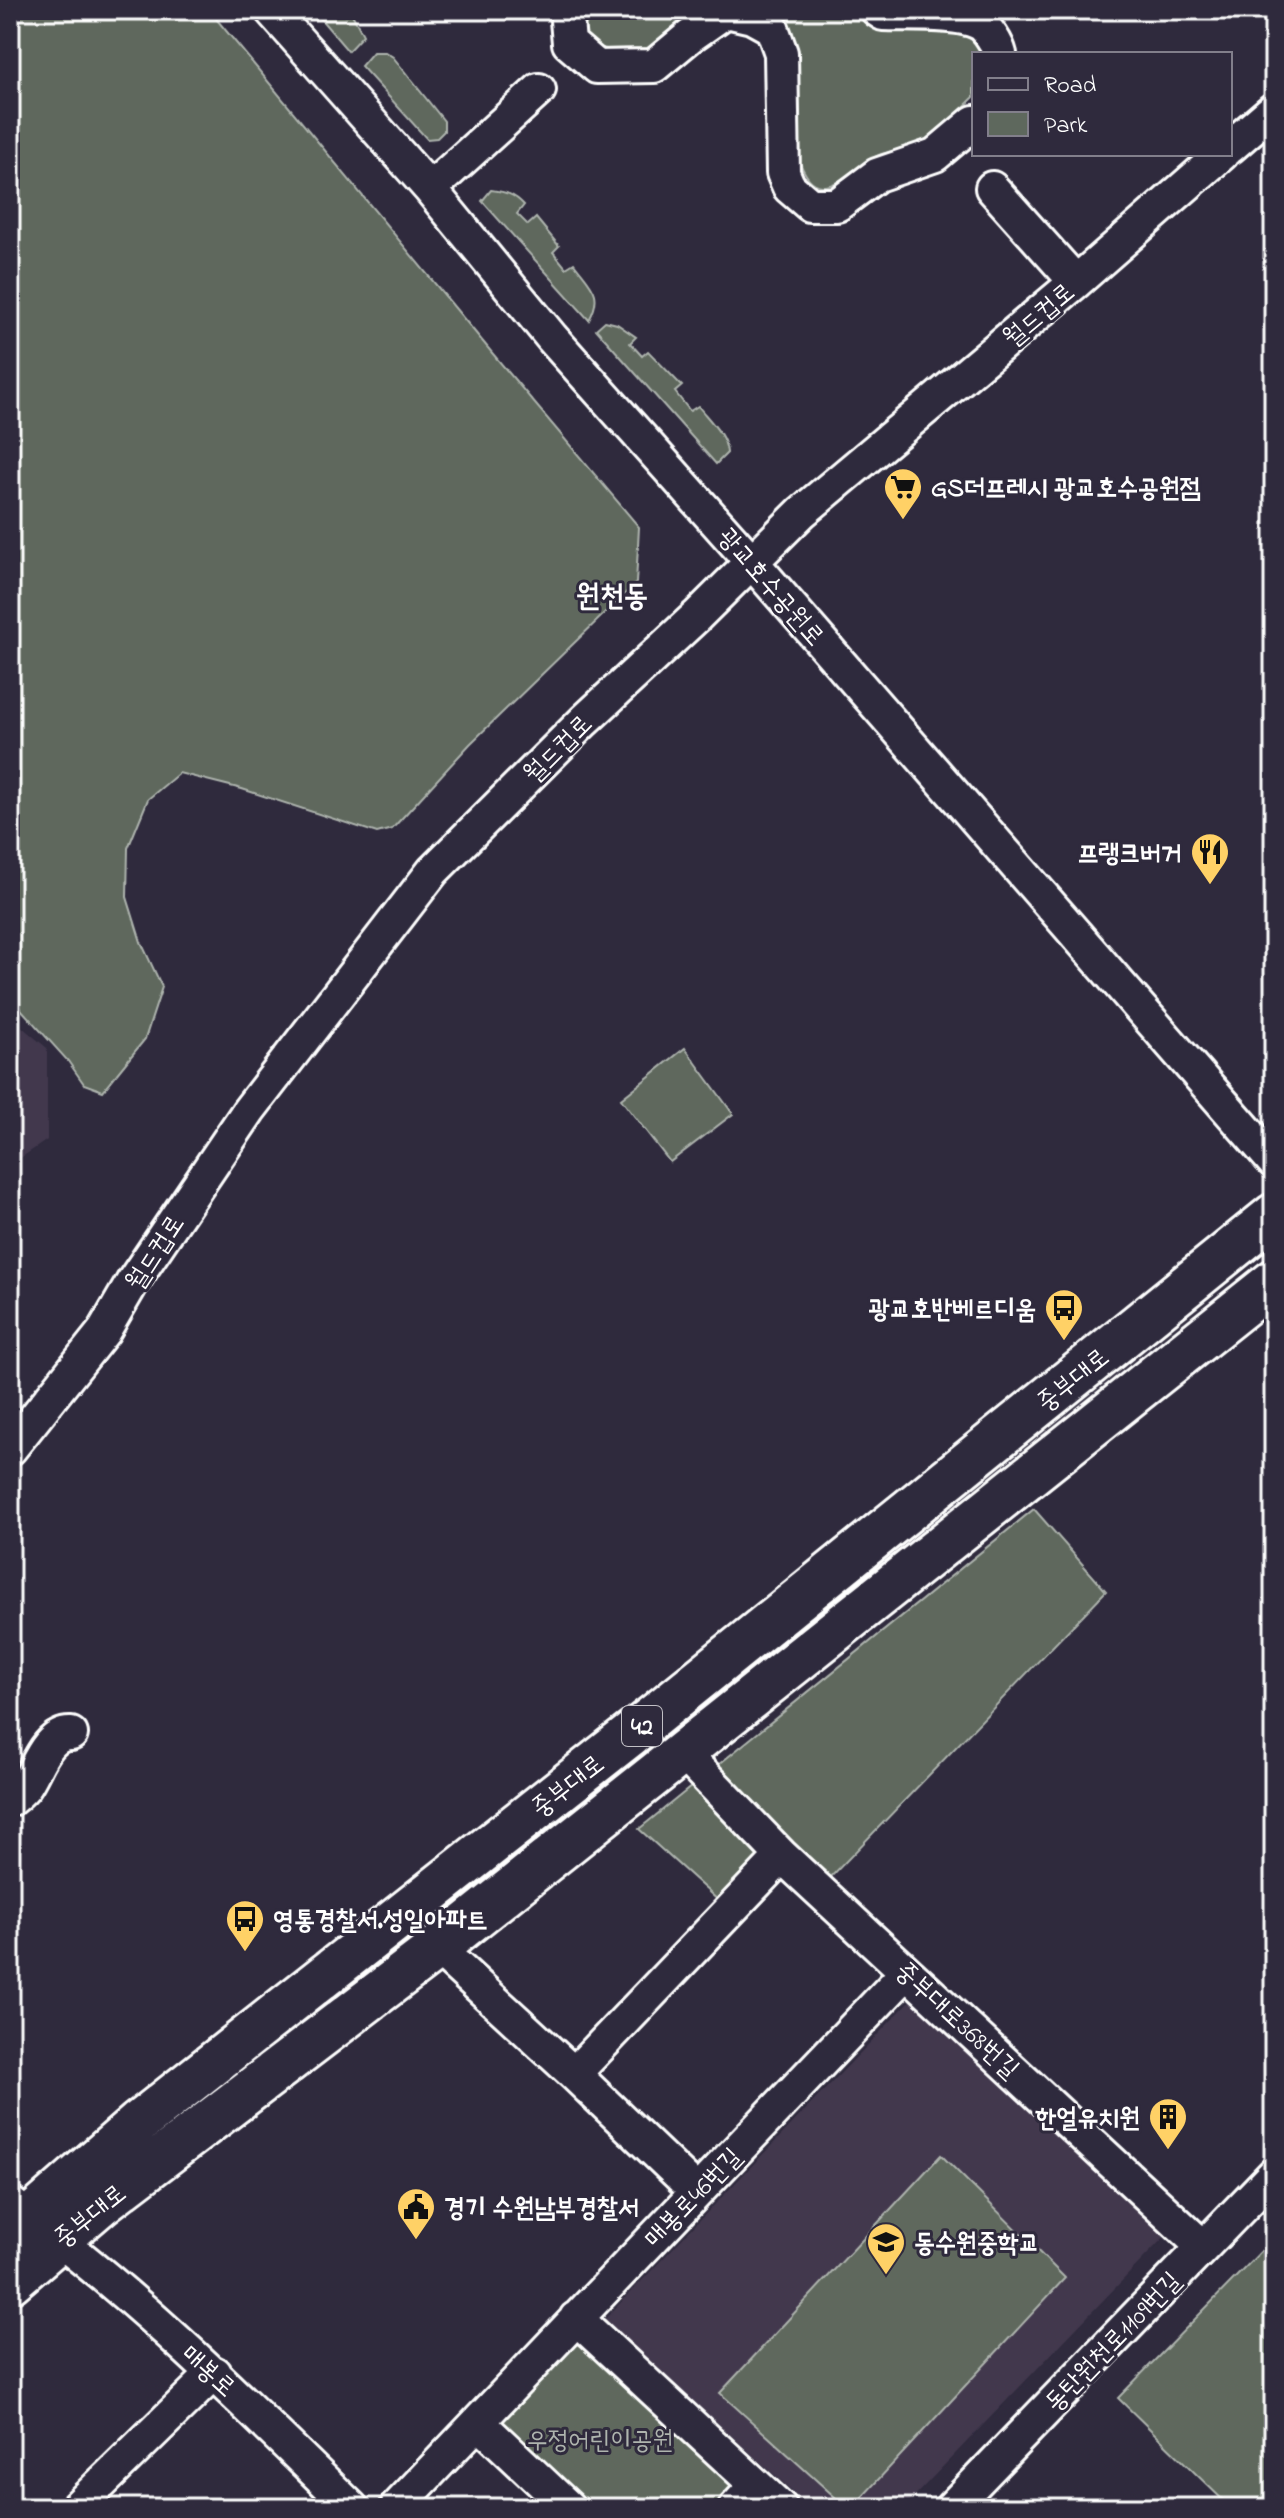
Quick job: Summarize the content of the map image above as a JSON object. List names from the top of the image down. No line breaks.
{"streets":{"main road":["중부대로","42"],"street":["월드컵로","광교호수공원로","중부대로368번길","매봉로46번길","동탄원천로1109번길","매봉로"]},"crossings":[["월드컵로","광교호수공원로"],["중부대로","중부대로368번길"],["중부대로","매봉로"],["중부대로368번길","매봉로46번길"],["중부대로368번길","동탄원천로1109번길"]],"districts":["원천동"],"parks":["우정어린이공원"],"places":{"supermarket":["GS더프레시 광교호수공원점"],"restaurant":["프랭크버거"],"bus stop":["광교호반베르디움","영통경찰서.성일아파트"],"building":["한얼유치원"],"public building":["경기 수원남부경찰서"],"school or university":["동수원중학교"]},"legend":["Road","Park"]}
